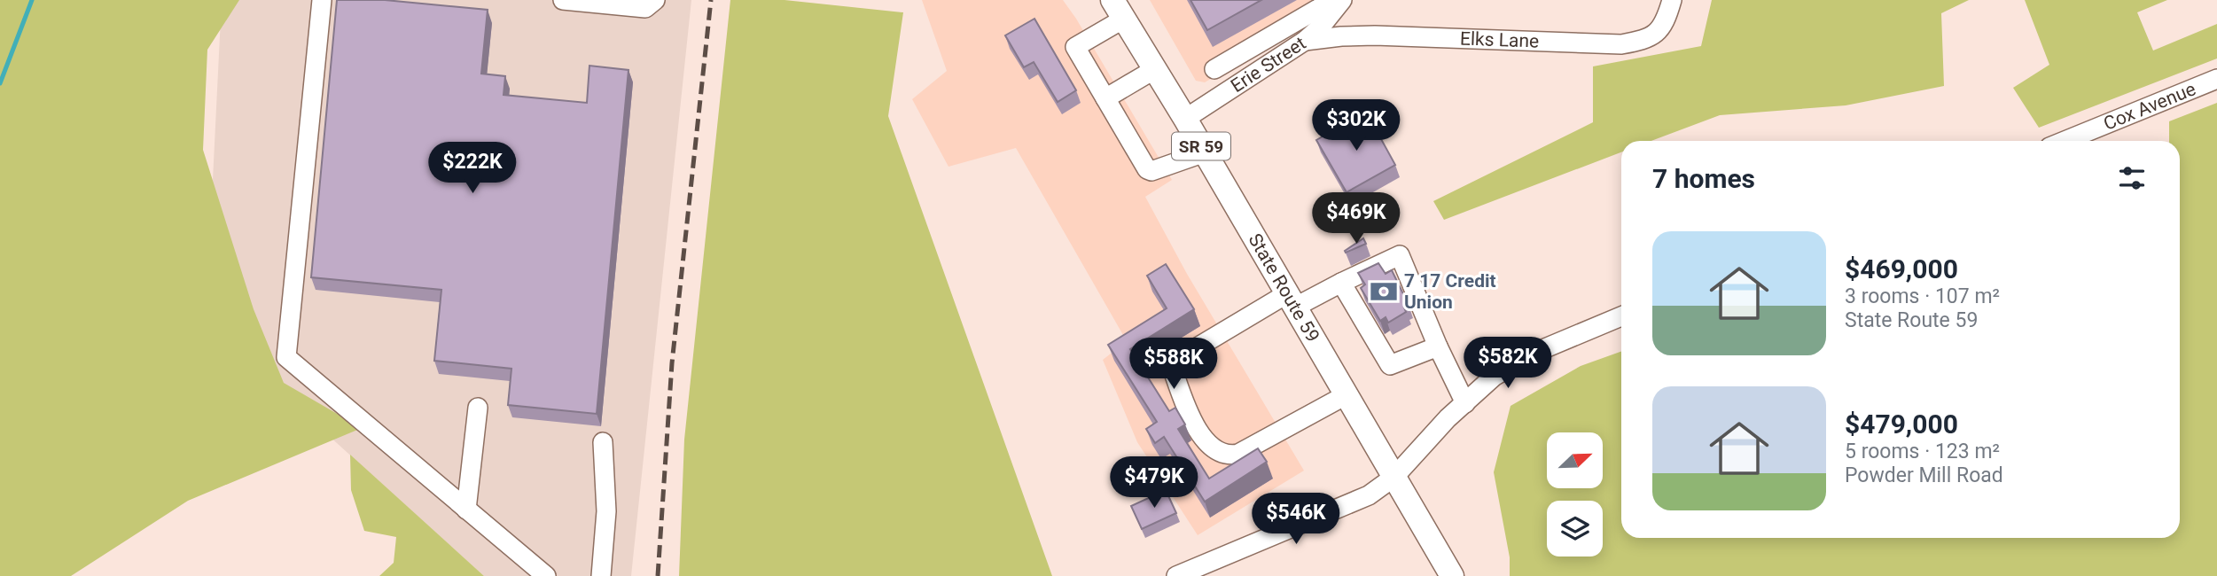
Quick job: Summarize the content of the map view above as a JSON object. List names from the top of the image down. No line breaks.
{"streets":{"main road":["SR 59","State Route 59"],"street":["Elks Lane","Erie Street","Cox Avenue"]},"crossings":[["Elks Lane","Erie Street"],["Erie Street","State Route 59"]],"places":{"bank":["7 17 Credit Union"]},"north":"top right","page":{"price":["$302K","$222K","$469K","$582K","$588K","$479K","$546K"],"heading":"7 homes","list":[{"name":"$469,000","note":"3 rooms · 107 m² · State Route 59"},{"name":"$479,000","note":"5 rooms · 123 m² · Powder Mill Road"}]}}
